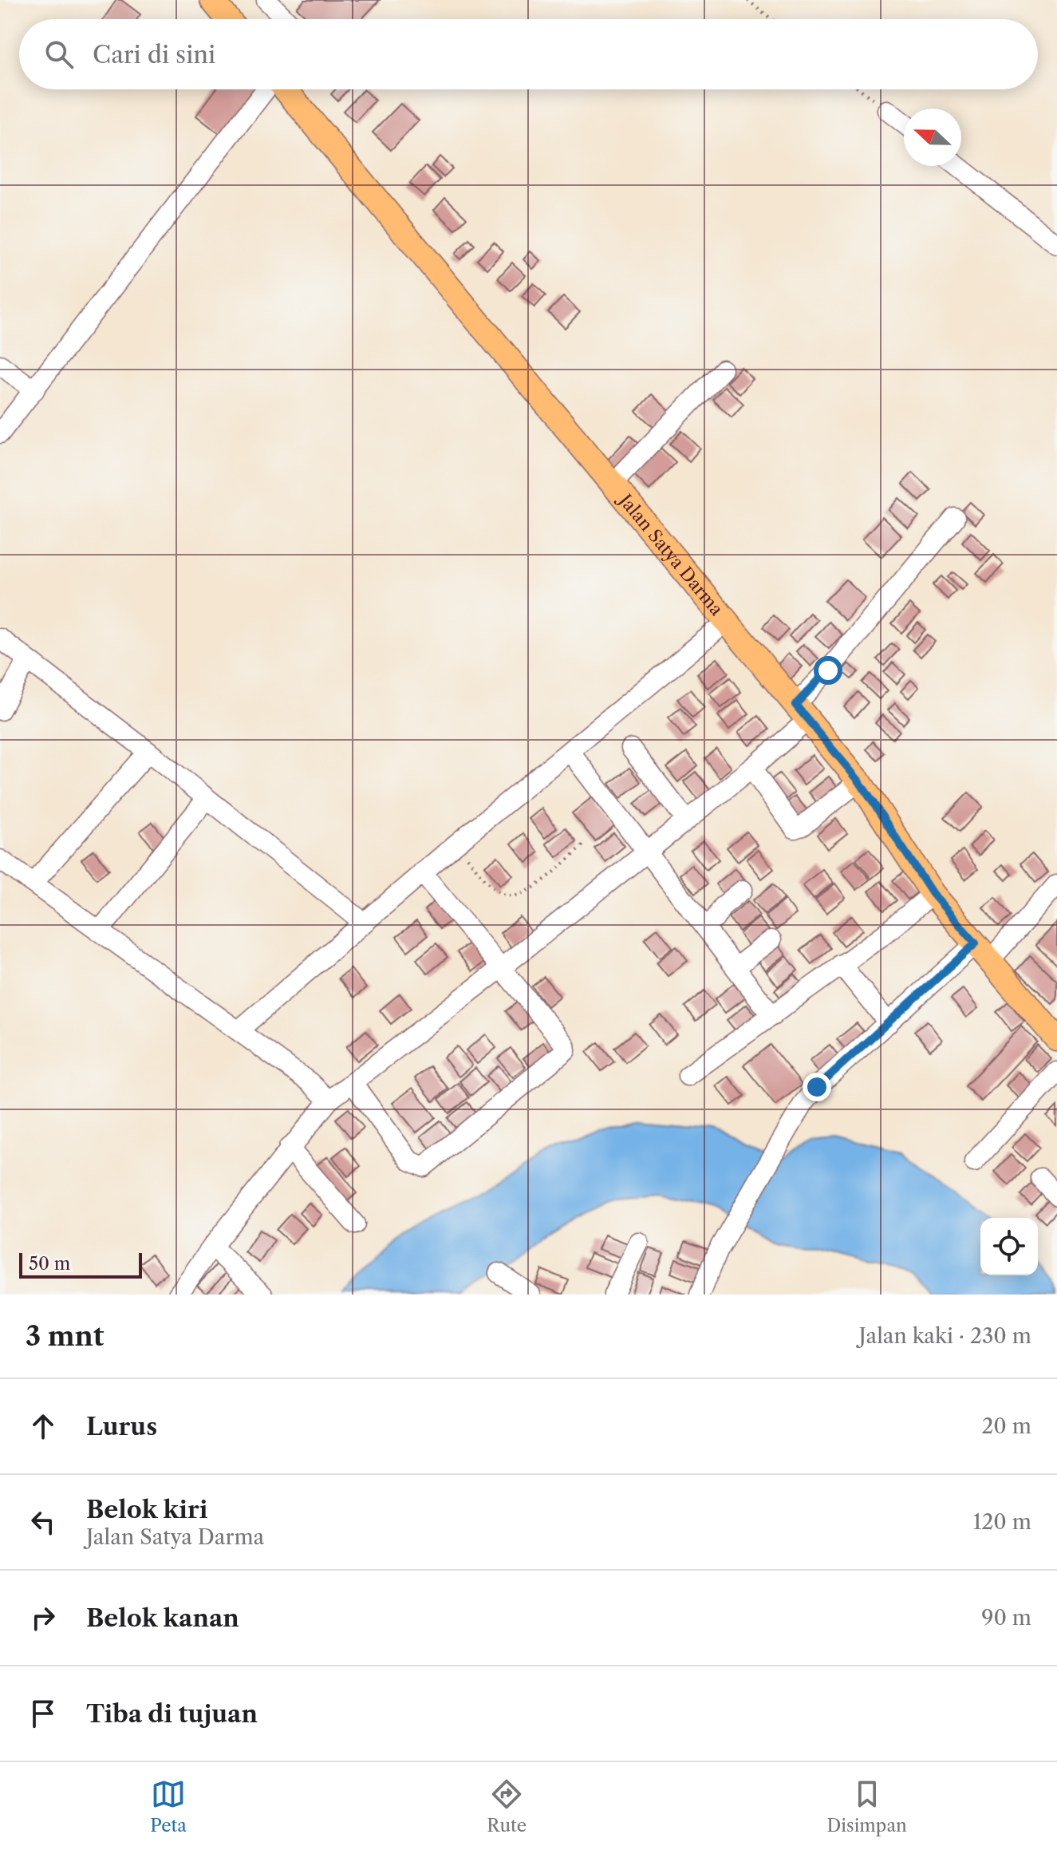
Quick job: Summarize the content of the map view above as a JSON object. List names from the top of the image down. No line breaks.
{"streets":{"main road":["Jalan Satya Darma"]},"scale_bar":"50 m","north":"left","page":{"search":"Cari di sini","scale":"50 m","heading":["3 mnt","Jalan kaki · 230 m"],"list":[["Lurus","20 m"],["Belok kiri","Jalan Satya Darma","120 m"],["Belok kanan","90 m"],"Tiba di tujuan"],"nav":["Peta","Rute","Disimpan"]}}
